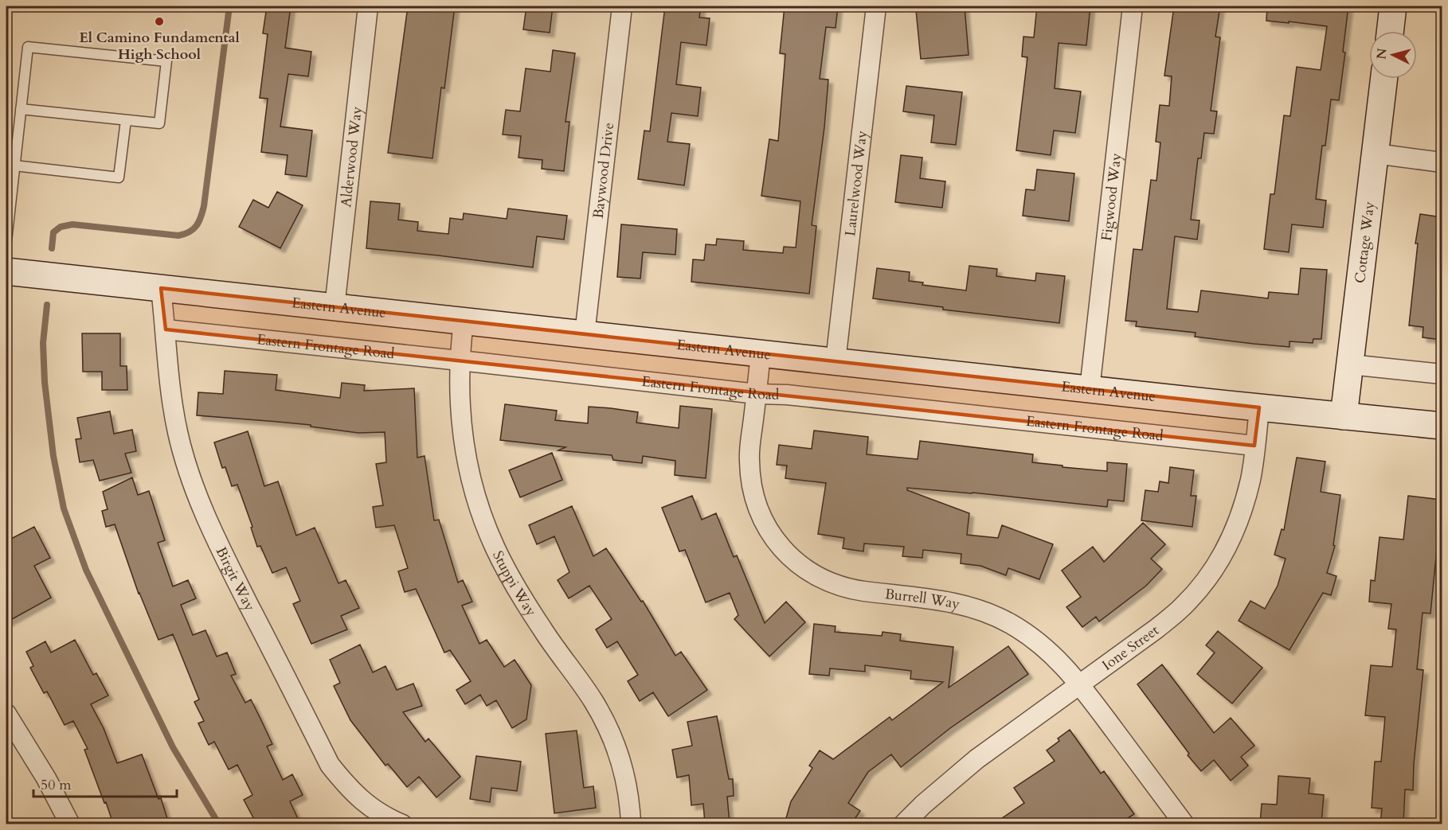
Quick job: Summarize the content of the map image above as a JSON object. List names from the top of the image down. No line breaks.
{"streets":{"main road":["Cottage Way","Eastern Avenue"],"street":["Alderwood Way","Baywood Drive","Laurelwood Way","Figwood Way","Eastern Frontage Road","Birgit Way","Stuppi Way","Burrell Way","Ione Street"]},"crossings":[["Alderwood Way","Eastern Avenue"],["Baywood Drive","Eastern Avenue"],["Laurelwood Way","Eastern Avenue"],["Figwood Way","Eastern Avenue"],["Cottage Way","Eastern Avenue"],["Eastern Avenue","Birgit Way"],["Eastern Avenue","Stuppi Way"],["Eastern Avenue","Burrell Way"],["Eastern Avenue","Ione Street"],["Eastern Frontage Road","Birgit Way"],["Eastern Frontage Road","Stuppi Way"],["Eastern Frontage Road","Burrell Way"],["Eastern Frontage Road","Ione Street"],["Burrell Way","Ione Street"]],"places":["El Camino Fundamental High School"],"scale_bar":"50 m","north":"left"}
